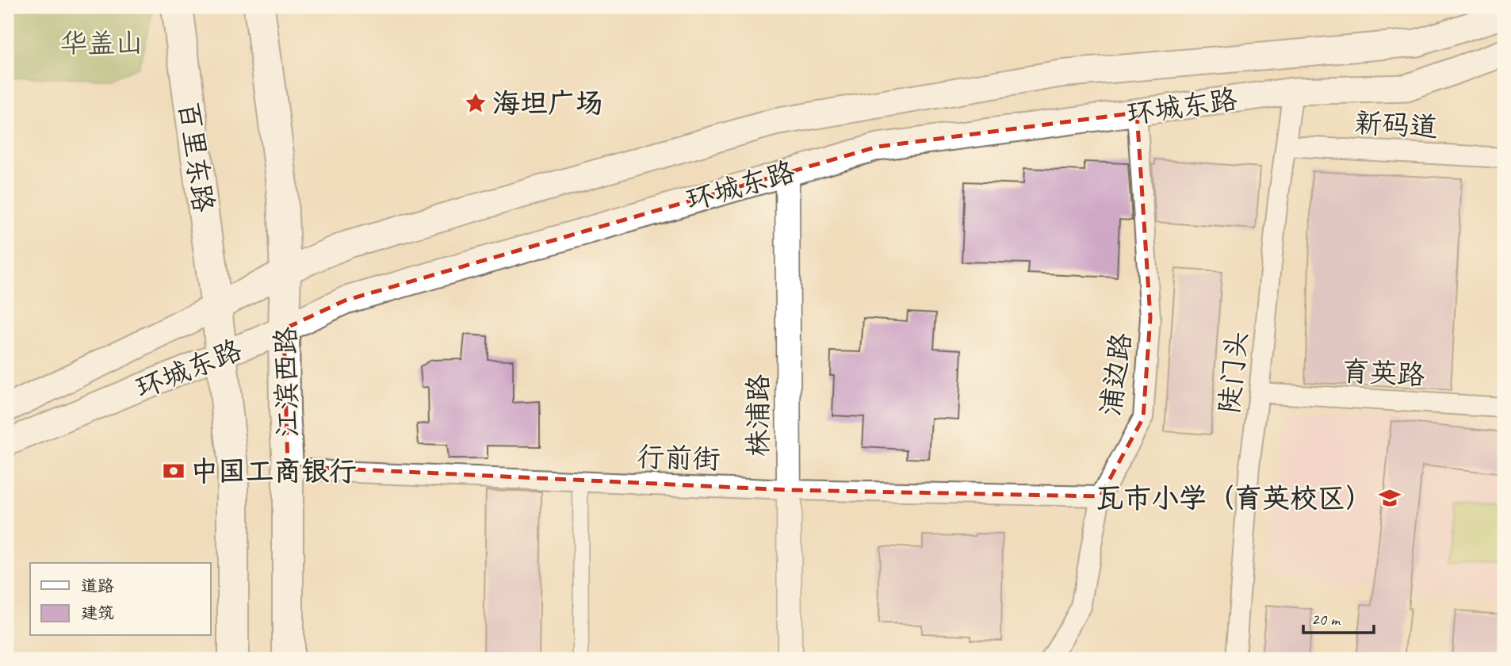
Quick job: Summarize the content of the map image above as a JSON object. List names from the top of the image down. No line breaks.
{"streets":{"main road":["环城东路","百里东路","江滨西路"],"street":["新码道","陡门头","育英路","浦边路","株浦路","行前街"]},"crossings":[["环城东路","百里东路"],["环城东路","陡门头"],["环城东路","浦边路"],["环城东路","江滨西路"],["环城东路","株浦路"],["新码道","陡门头"],["百里东路","江滨西路"],["陡门头","育英路"],["浦边路","行前街"],["江滨西路","行前街"],["株浦路","行前街"]],"parks":["华盖山"],"places":{"place":["海坦广场"],"bank":["中国工商银行"],"school or university":["瓦市小学（育英校区）"]},"legend":["道路","建筑"],"scale_bar":"20 m"}
